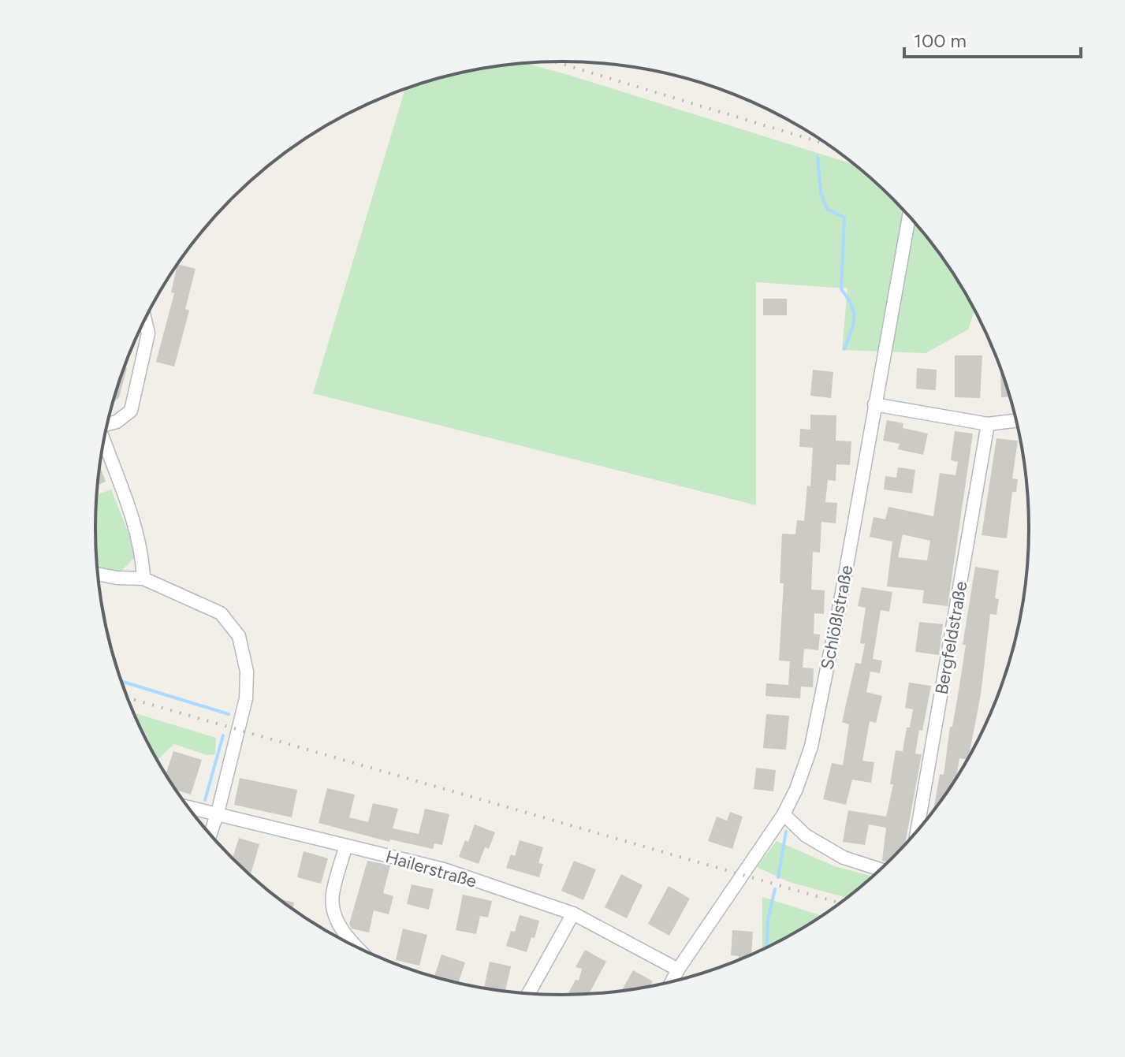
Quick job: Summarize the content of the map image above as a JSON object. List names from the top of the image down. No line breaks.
{"streets":{"street":["Schlößlstraße","Bergfeldstraße","Hailerstraße"]},"crossings":[["Schlößlstraße","Hailerstraße"]],"scale_bar":"100 m"}
